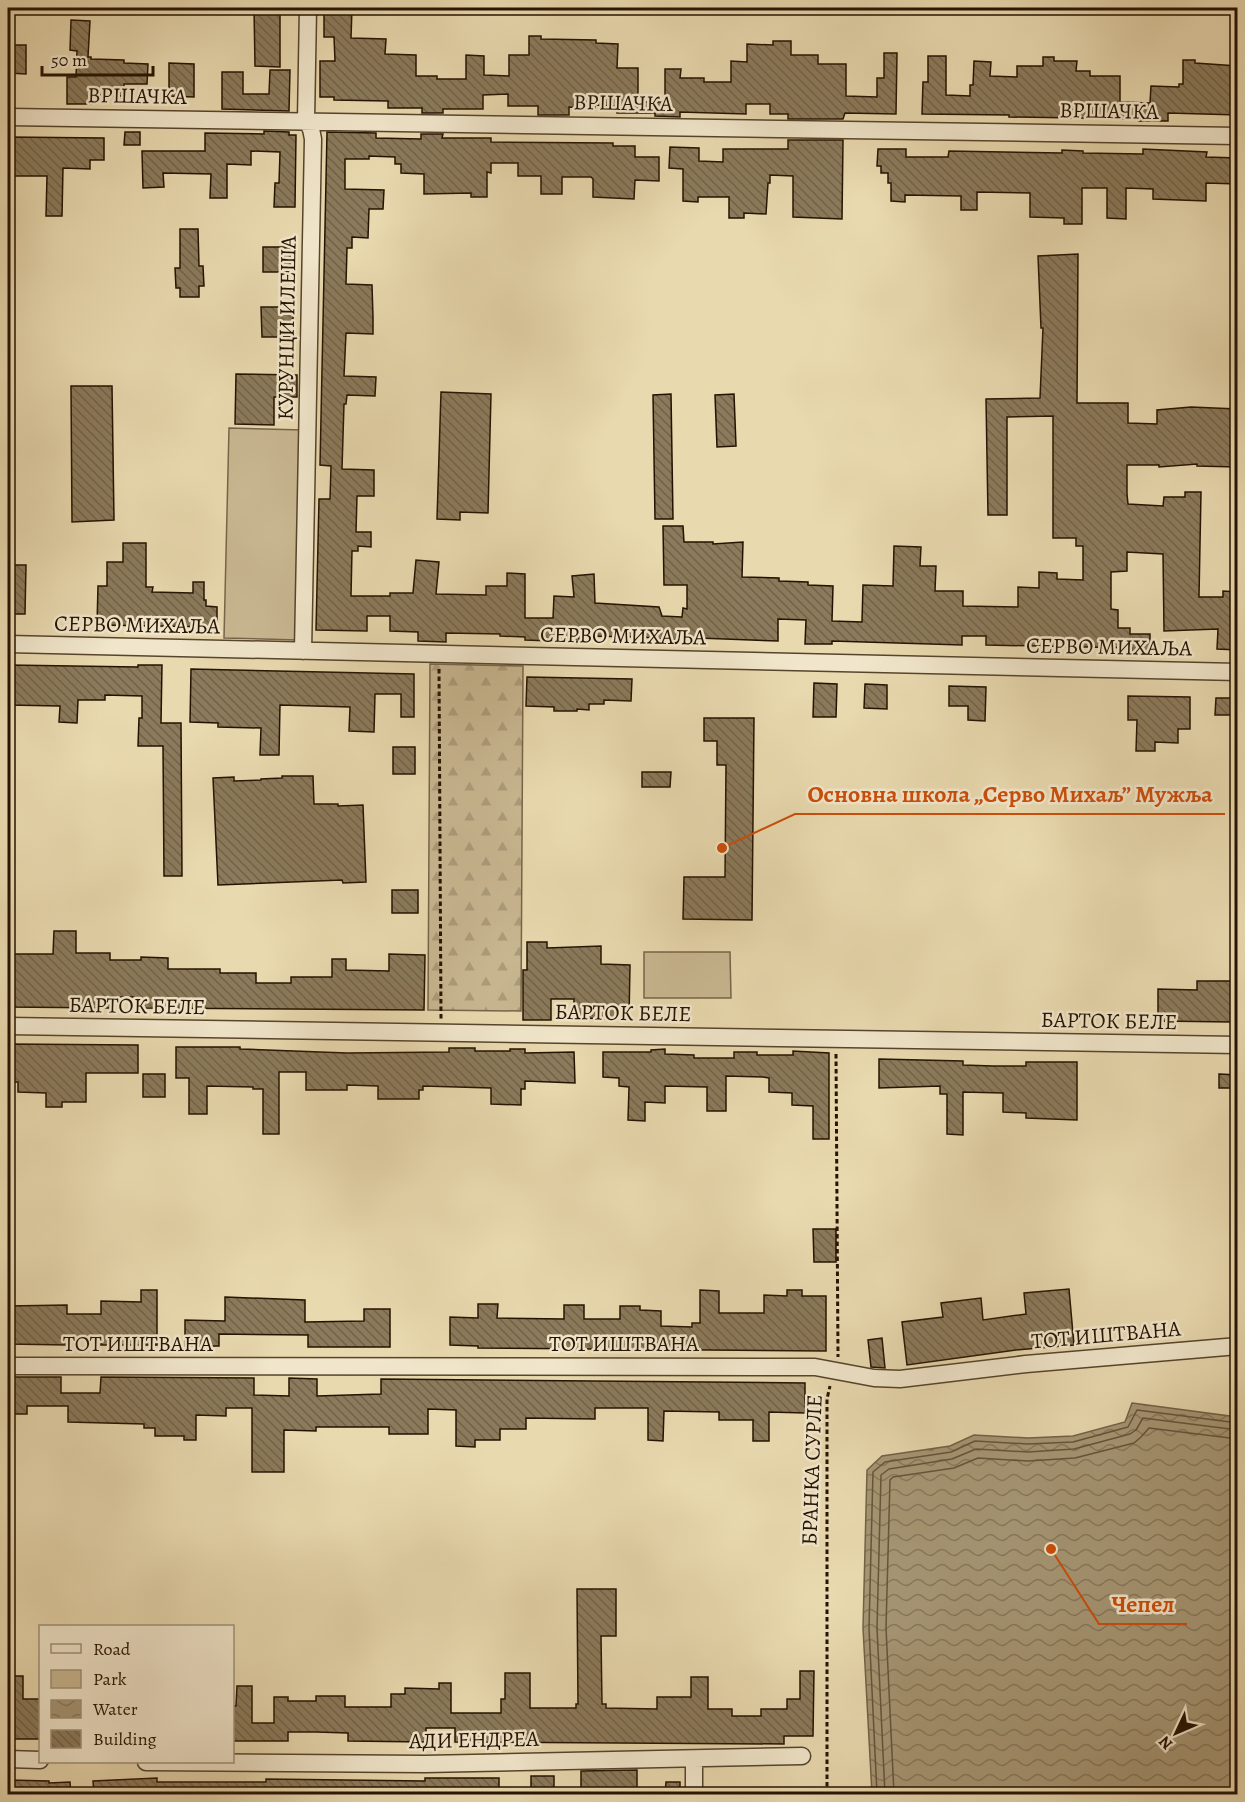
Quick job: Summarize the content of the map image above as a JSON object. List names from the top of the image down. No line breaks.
{"streets":{"street":["ВРШАЧКА","КУРУНЦИ ИЛЕША","СЕРВО МИХАЉА","БАРТОК БЕЛЕ","ТОТ ИШТВАНА","АДИ ЕНДРЕА"],"path":["БРАНКА СУРЛЕ"]},"crossings":[["ВРШАЧКА","КУРУНЦИ ИЛЕША"],["КУРУНЦИ ИЛЕША","СЕРВО МИХАЉА"],["БАРТОК БЕЛЕ","БРАНКА СУРЛЕ"],["ТОТ ИШТВАНА","БРАНКА СУРЛЕ"]],"places":["Основна школа „Серво Михаљ” Мужља","Чепел"],"legend":["Road","Park","Water","Building"],"scale_bar":"50 m","north":"bottom left"}
